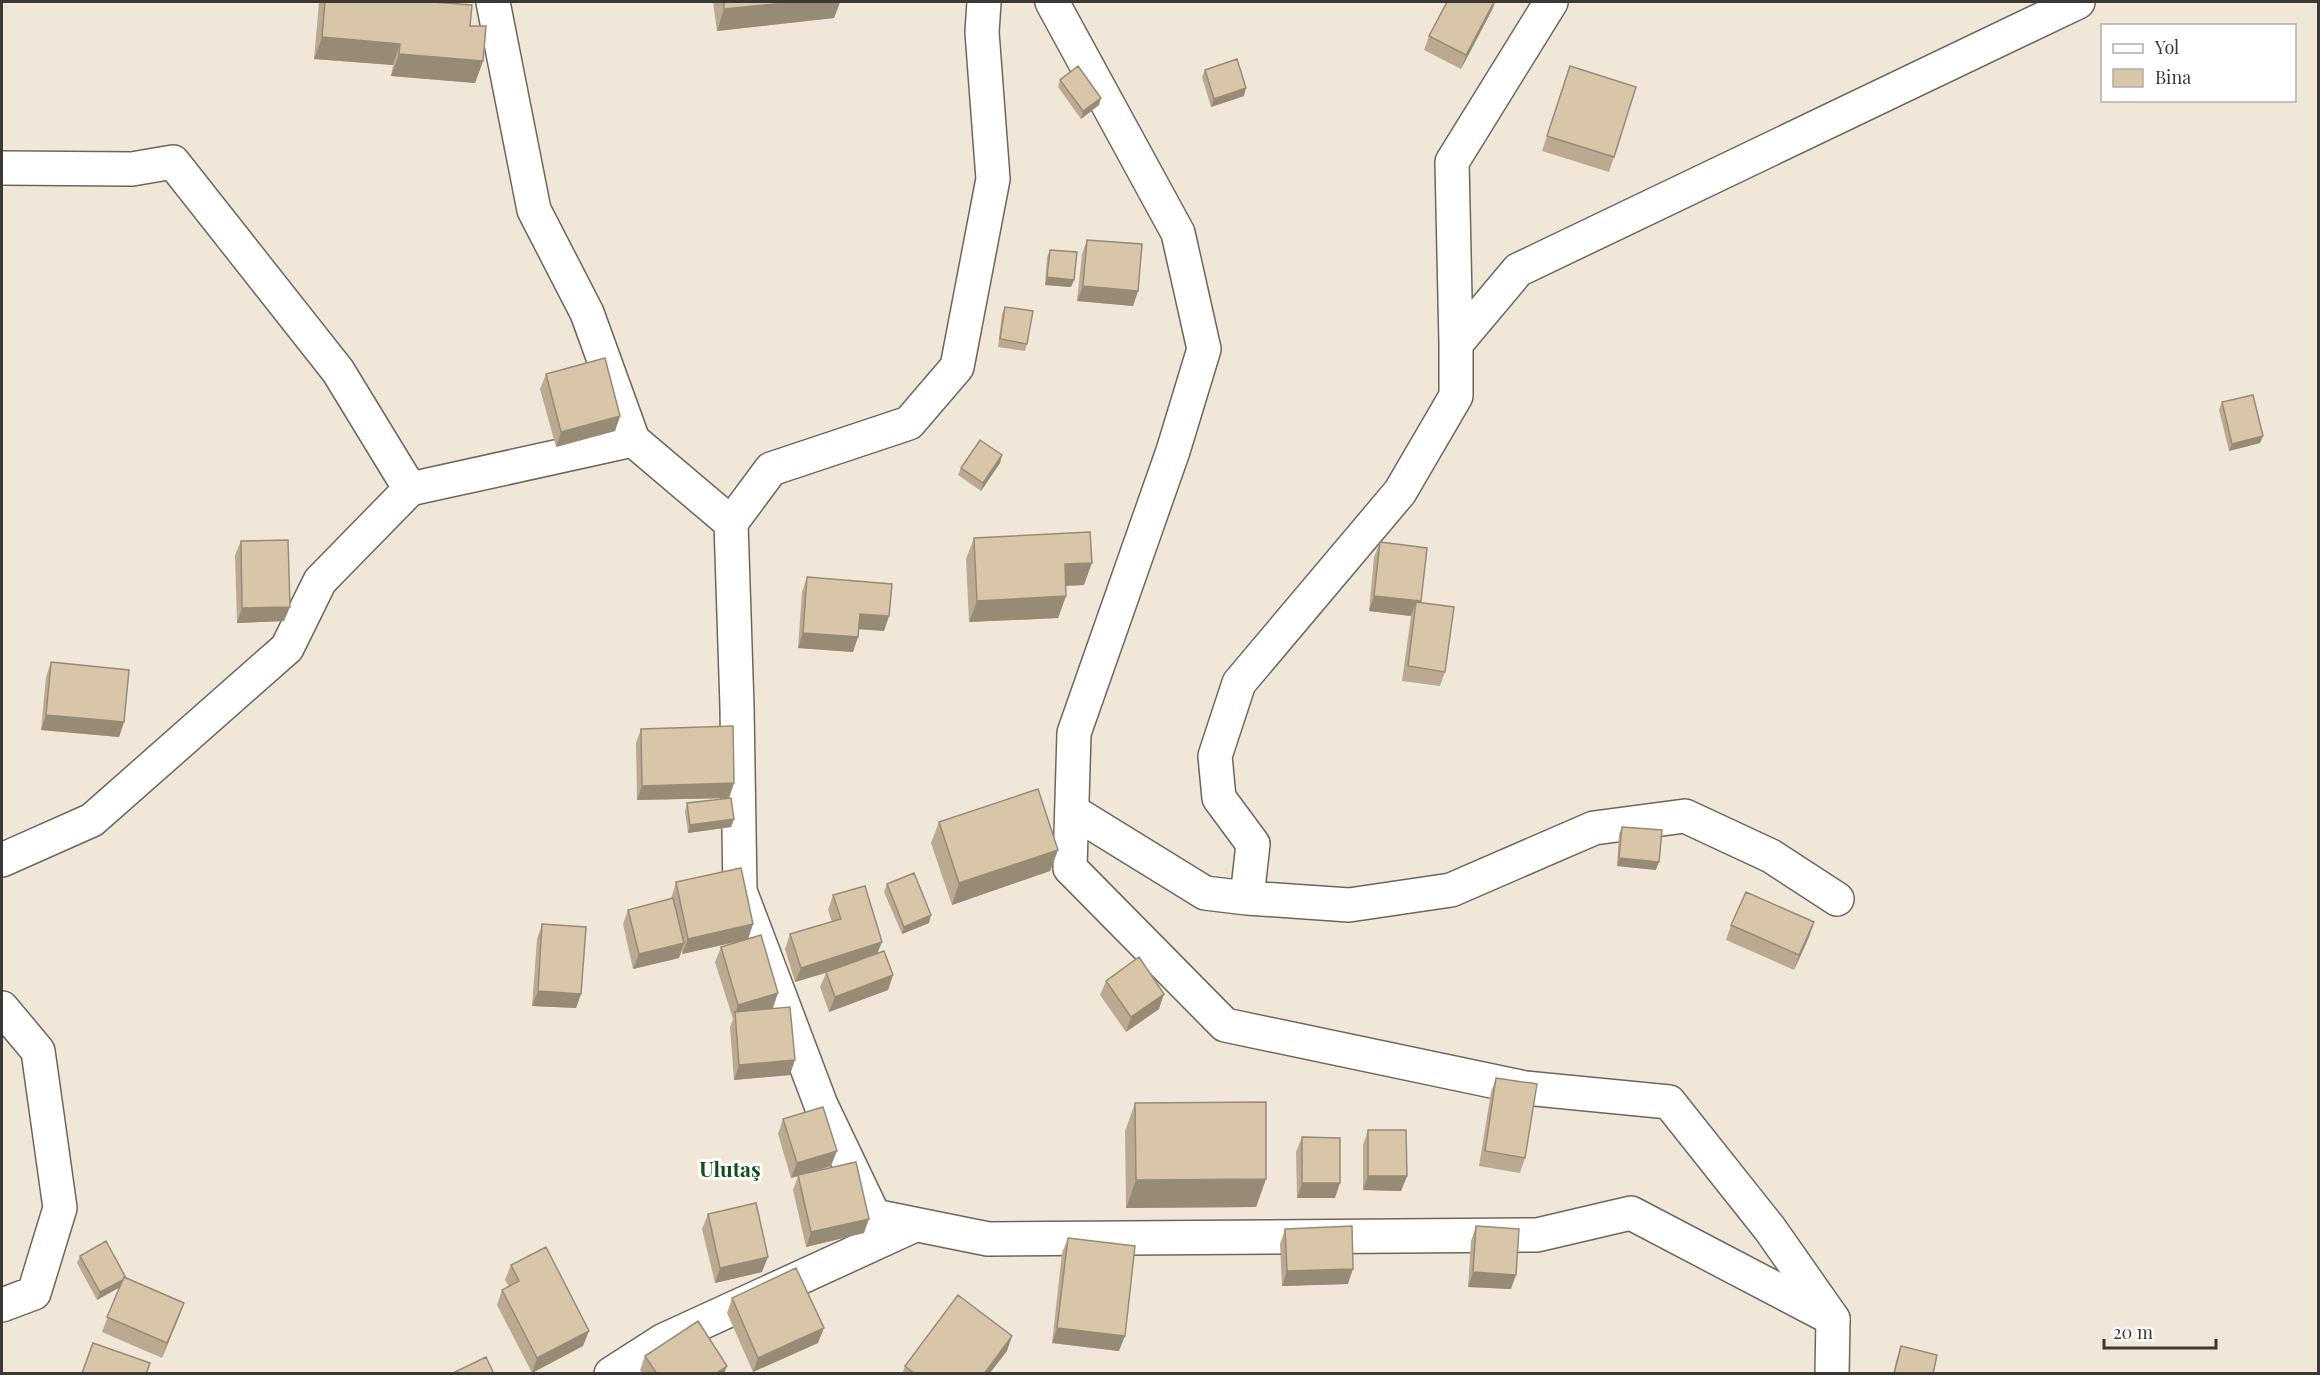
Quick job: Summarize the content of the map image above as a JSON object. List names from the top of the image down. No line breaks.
{"districts":["Ulutaş"],"legend":["Yol","Bina"],"scale_bar":"20 m"}
